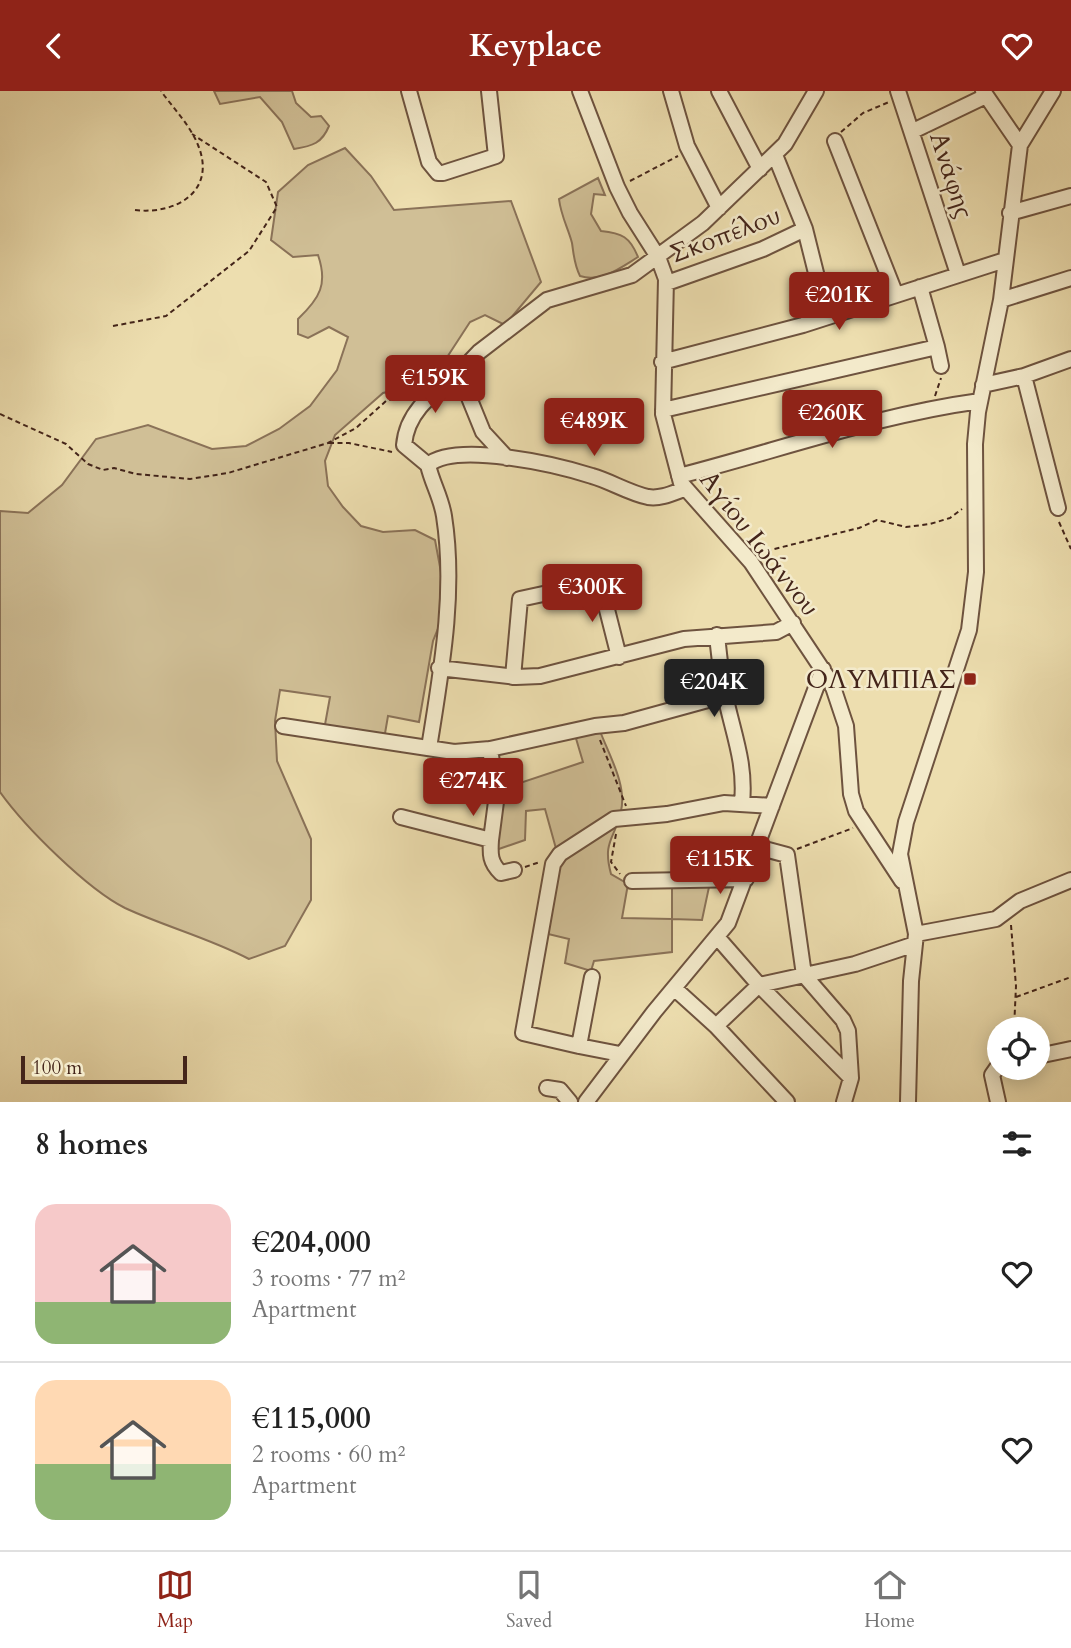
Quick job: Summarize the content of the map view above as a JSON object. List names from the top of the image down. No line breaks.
{"streets":{"street":["Ανάφης","Σκοπέλου","Αγίου Ιωάννου"]},"crossings":[["Σκοπέλου","Αγίου Ιωάννου"]],"places":{"transit":["ΟΛΥΜΠΙΑΣ"]},"scale_bar":"100 m","page":{"header":"Keyplace","price":["€201K","€159K","€260K","€489K","€300K","€204K","€274K","€115K"],"scale":"100 m","heading":"8 homes","list":[{"name":"€204,000","note":"3 rooms · 77 m² · Apartment"},{"name":"€115,000","note":"2 rooms · 60 m² · Apartment"}],"tabs":["Map","Saved","Home"]}}
